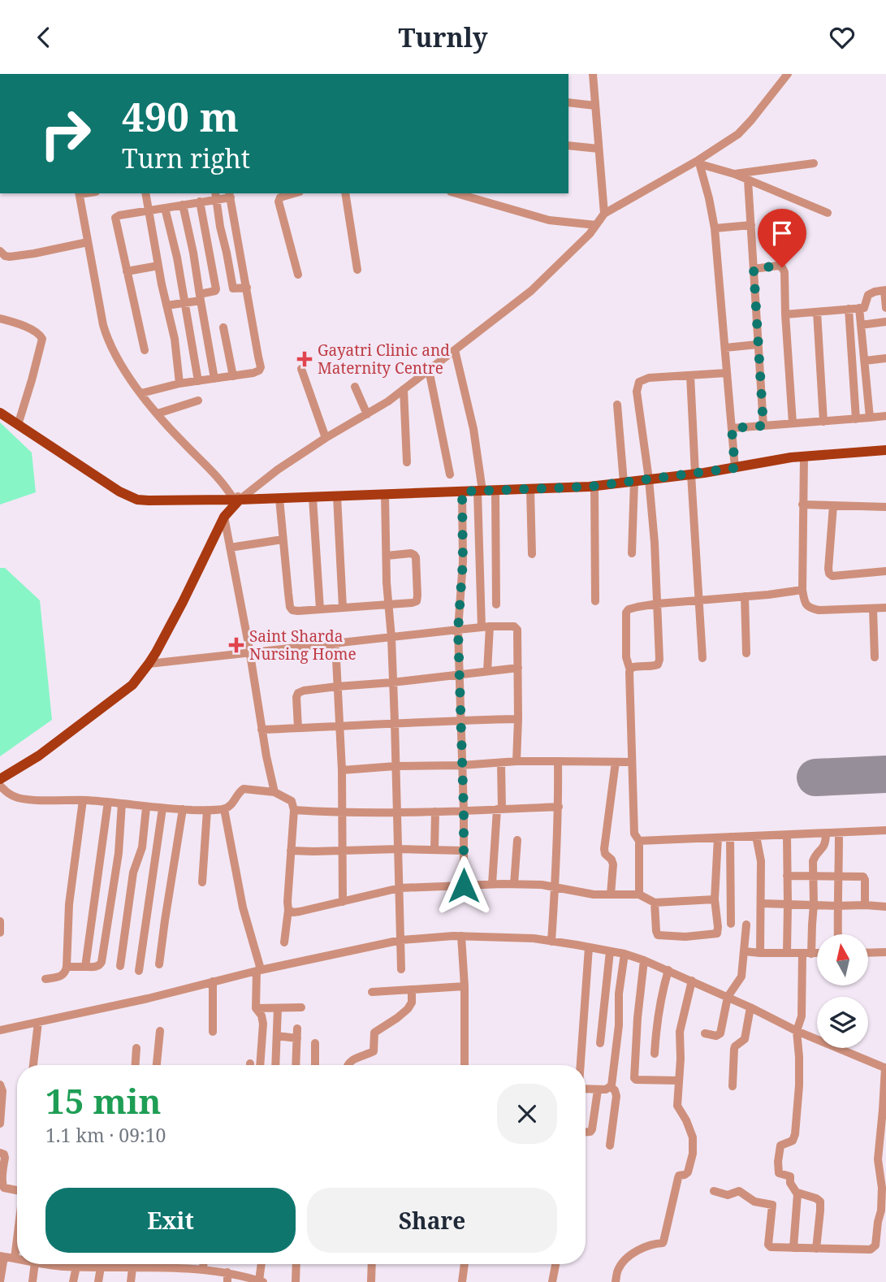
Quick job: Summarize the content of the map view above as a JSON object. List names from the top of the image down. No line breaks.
{"places":{"health":["Gayatri Clinic and Maternity Centre","Saint Sharda Nursing Home"]},"north":"top","page":{"header":"Turnly","turn":["490 m","Turn right"],"heading":["15 min","1.1 km · 09:10"],"buttons":["Exit","Share"]}}
